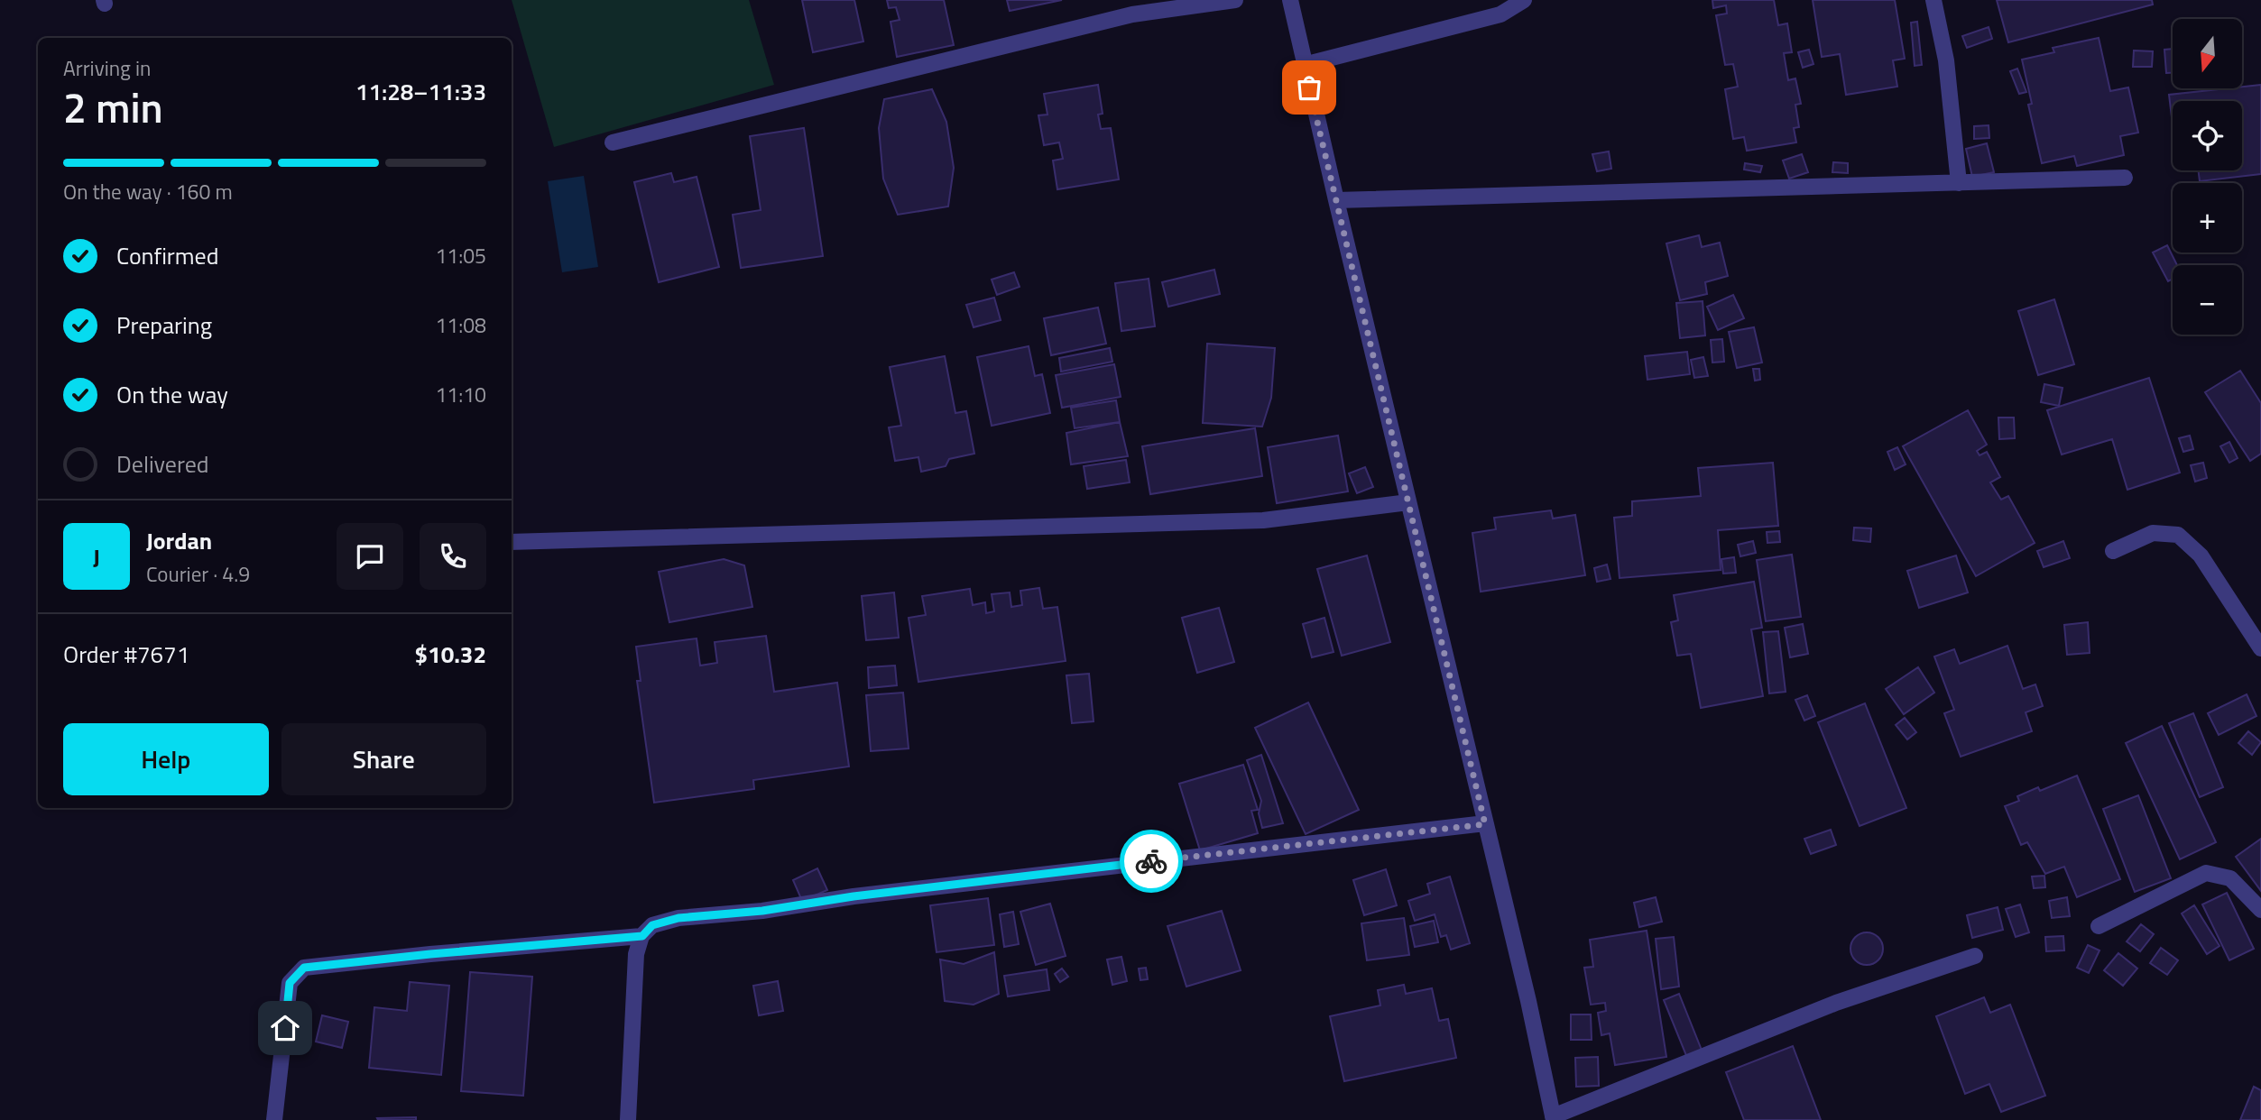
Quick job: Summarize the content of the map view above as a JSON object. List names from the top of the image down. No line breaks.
{"north":"bottom","page":{"map_buttons":["+","−"],"heading":["2 min","Arriving in","11:28–11:33"],"panel":["Jordan","Courier · 4.9","Order #7671","$10.32"],"bar":"On the way · 160 m","list":[["Confirmed","11:05"],["Preparing","11:08"],["On the way","11:10"],"Delivered"],"round":"J","buttons":["Help","Share"]}}
